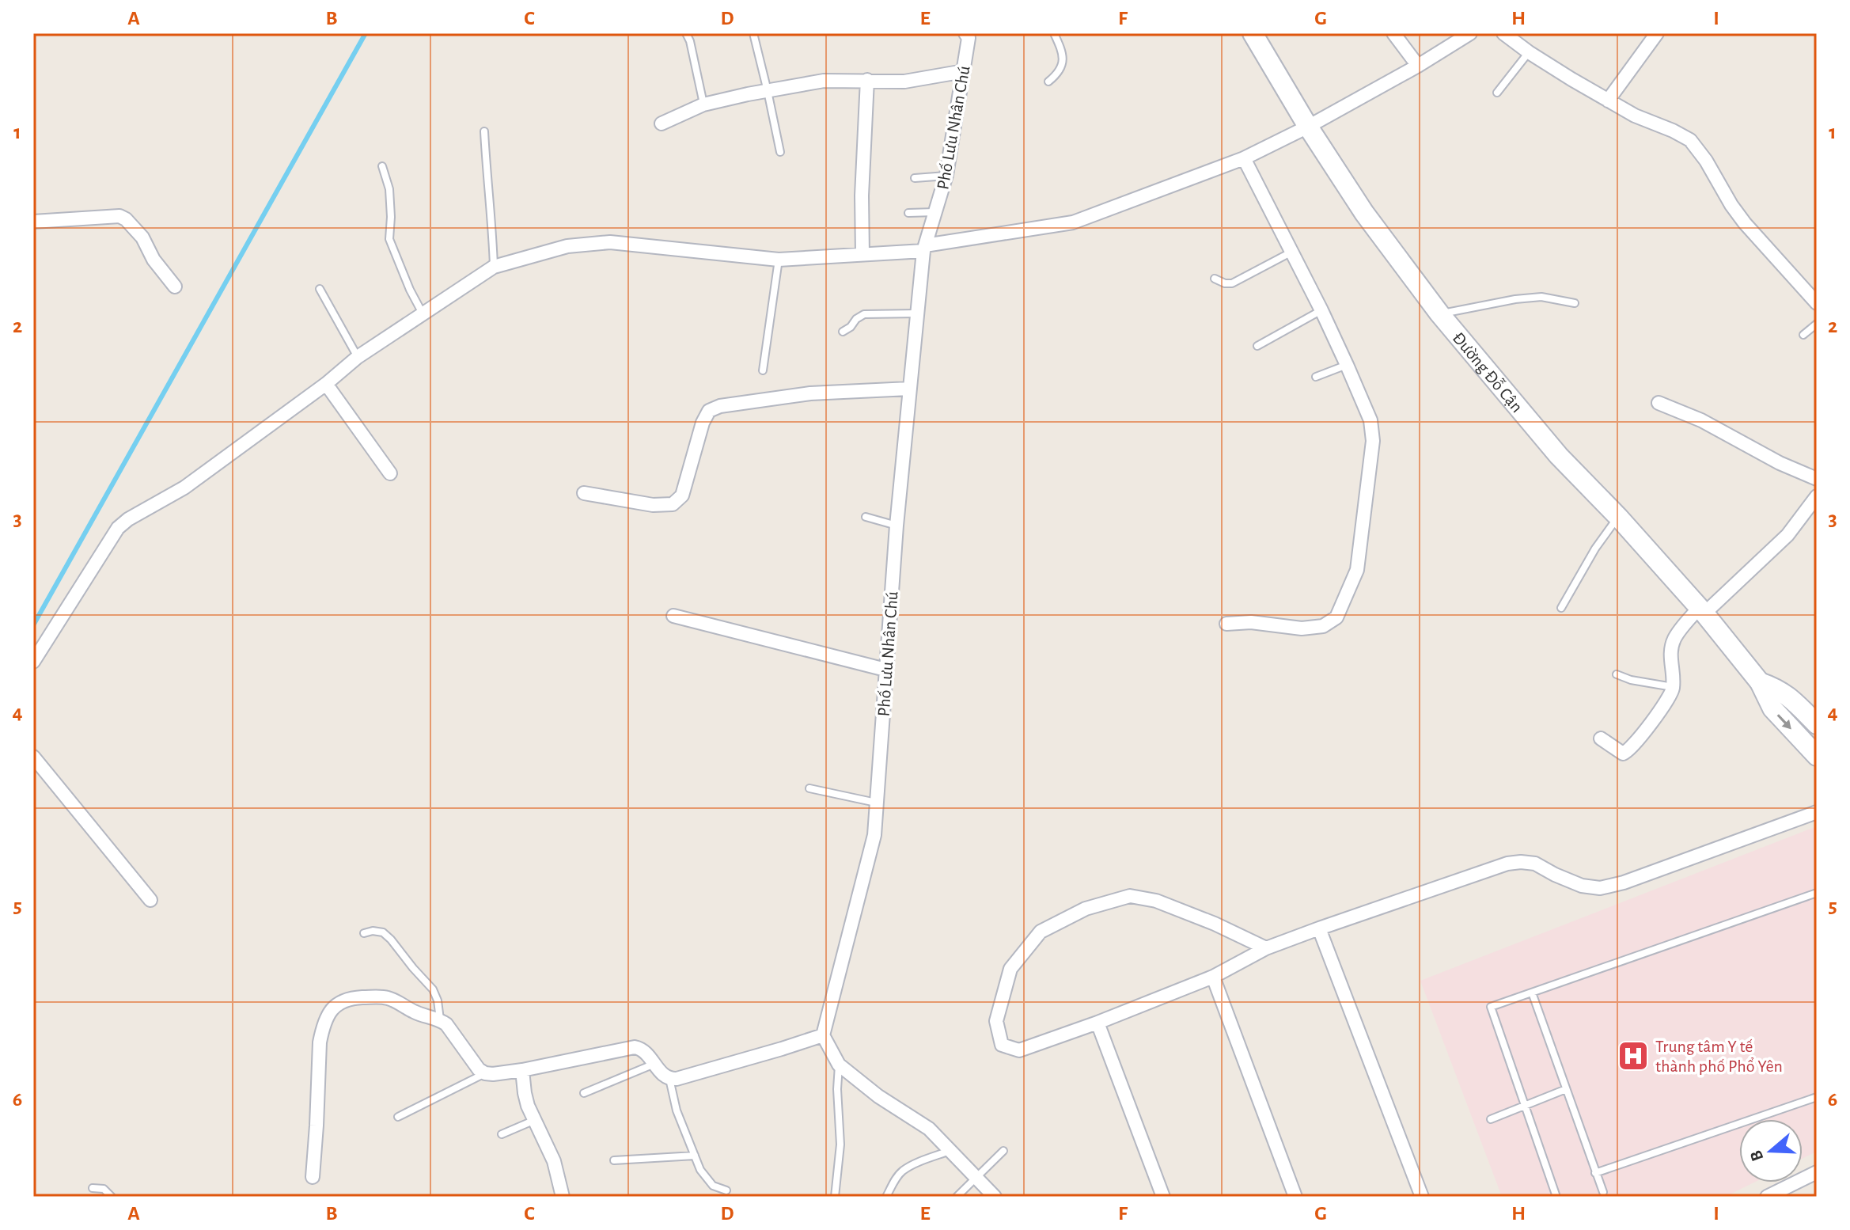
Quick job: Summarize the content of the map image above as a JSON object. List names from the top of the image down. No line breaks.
{"streets":{"main road":["Đường Đỗ Cận"],"street":["Phố Lưu Nhân Chú"]},"places":{"hospital":["Trung tâm Y tế thành phố Phổ Yên"]},"north":"left","grid":{"columns":["A","B","C","D","E","F","G","H","I"],"rows":["1","2","3","4","5","6"]}}
